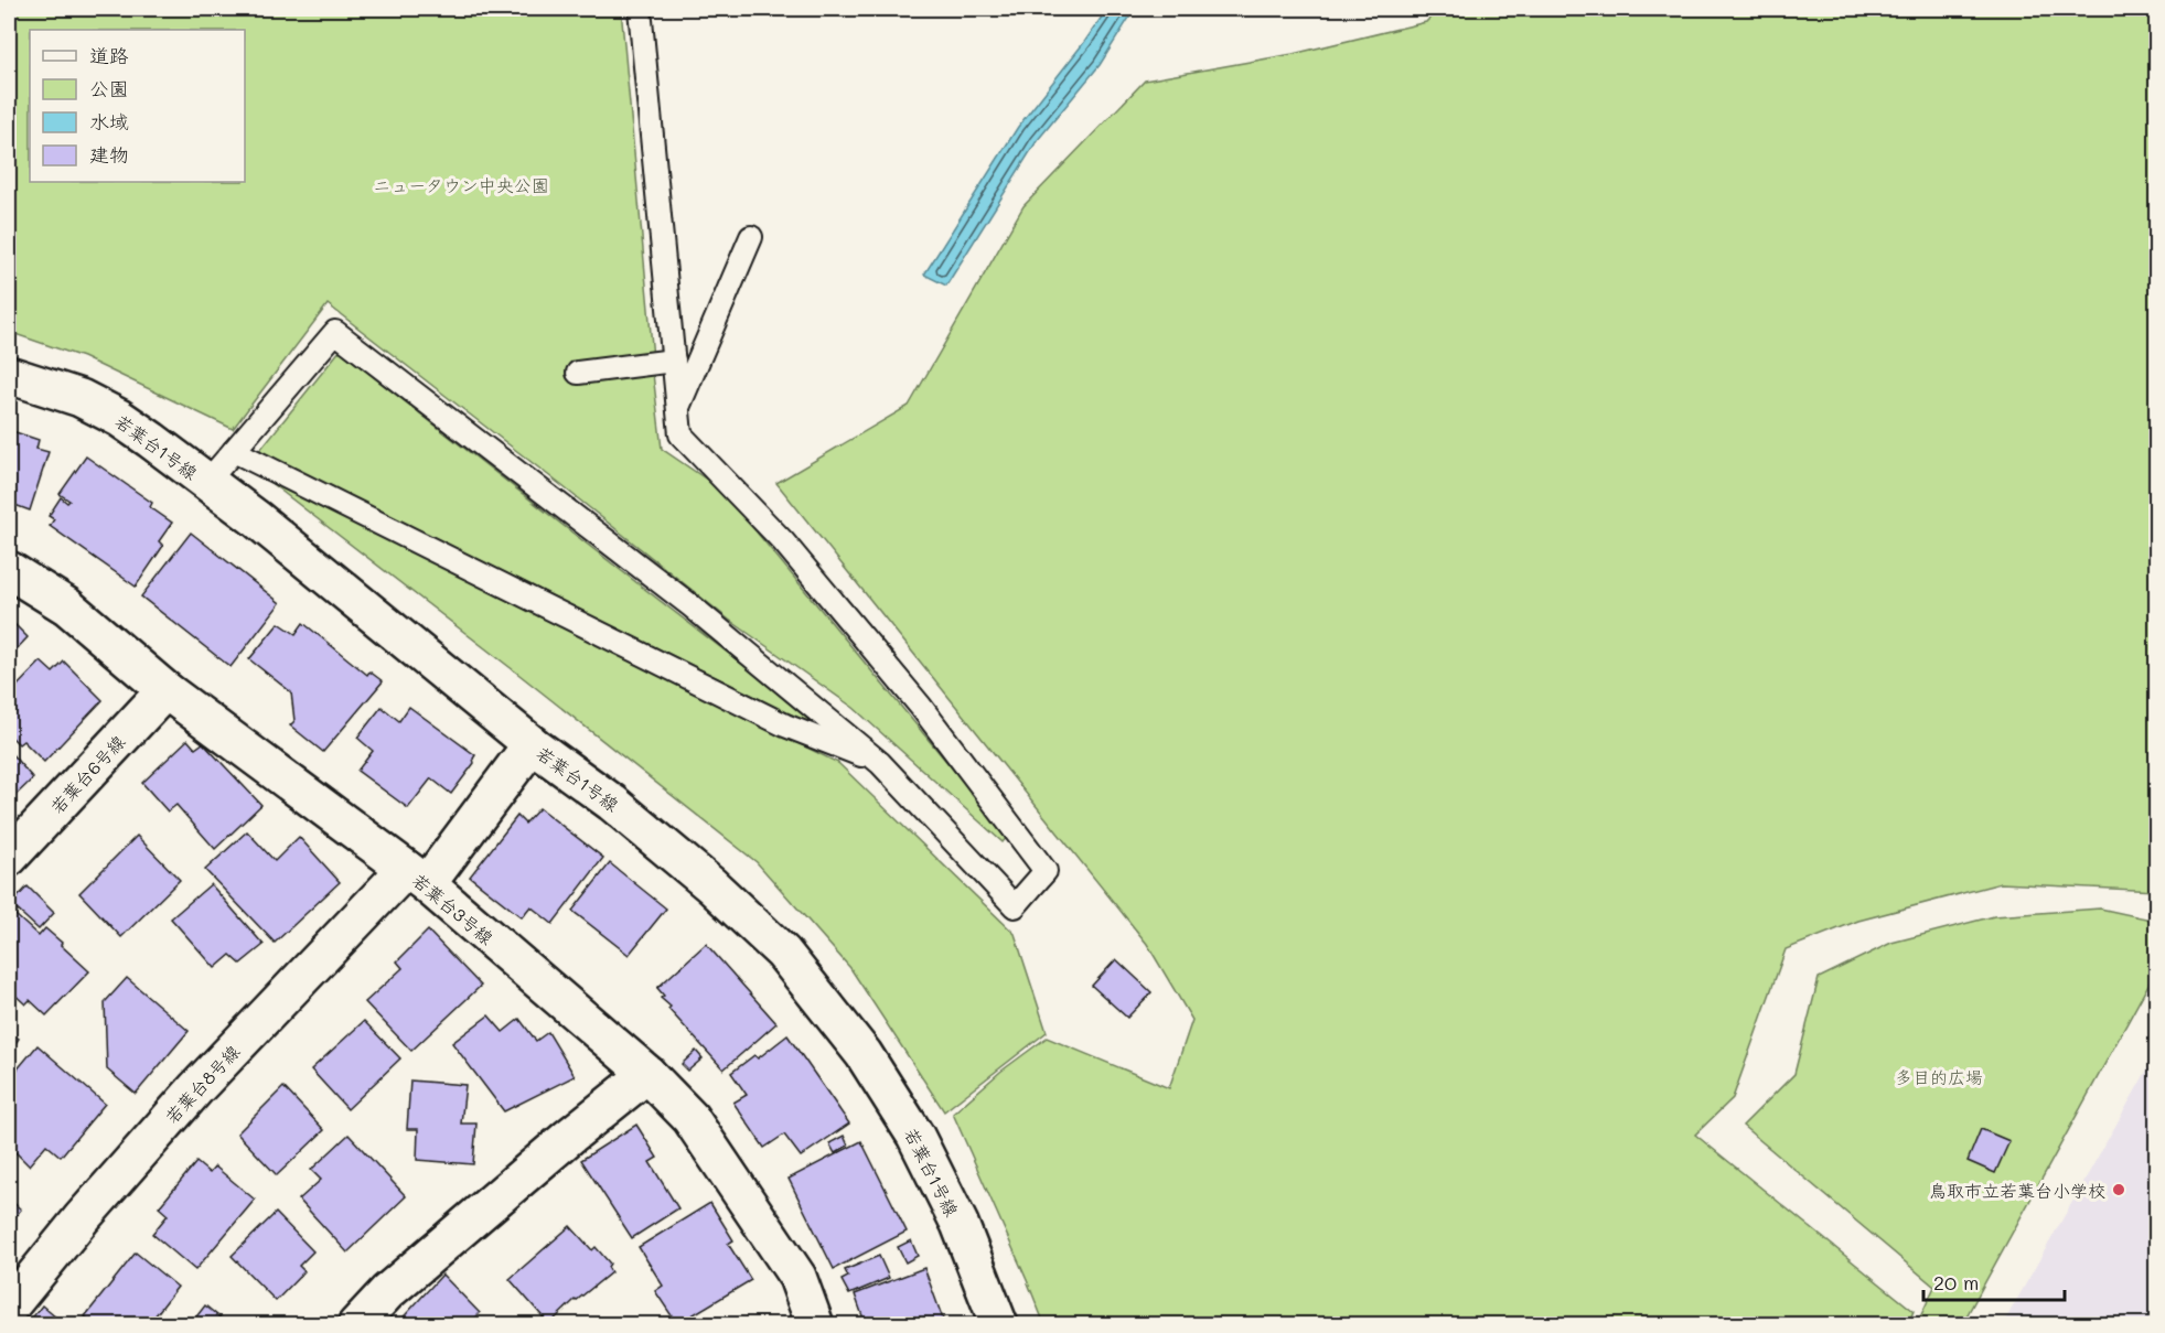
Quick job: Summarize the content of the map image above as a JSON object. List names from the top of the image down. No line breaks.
{"streets":{"street":["若葉台1号線","若葉台6号線","若葉台3号線","若葉台8号線"]},"crossings":[["若葉台1号線","若葉台8号線"],["若葉台6号線","若葉台3号線"],["若葉台3号線","若葉台8号線"]],"parks":["ニュータウン中央公園","多目的広場"],"places":["鳥取市立若葉台小学校"],"legend":["道路","公園","水域","建物"],"scale_bar":"20 m"}
